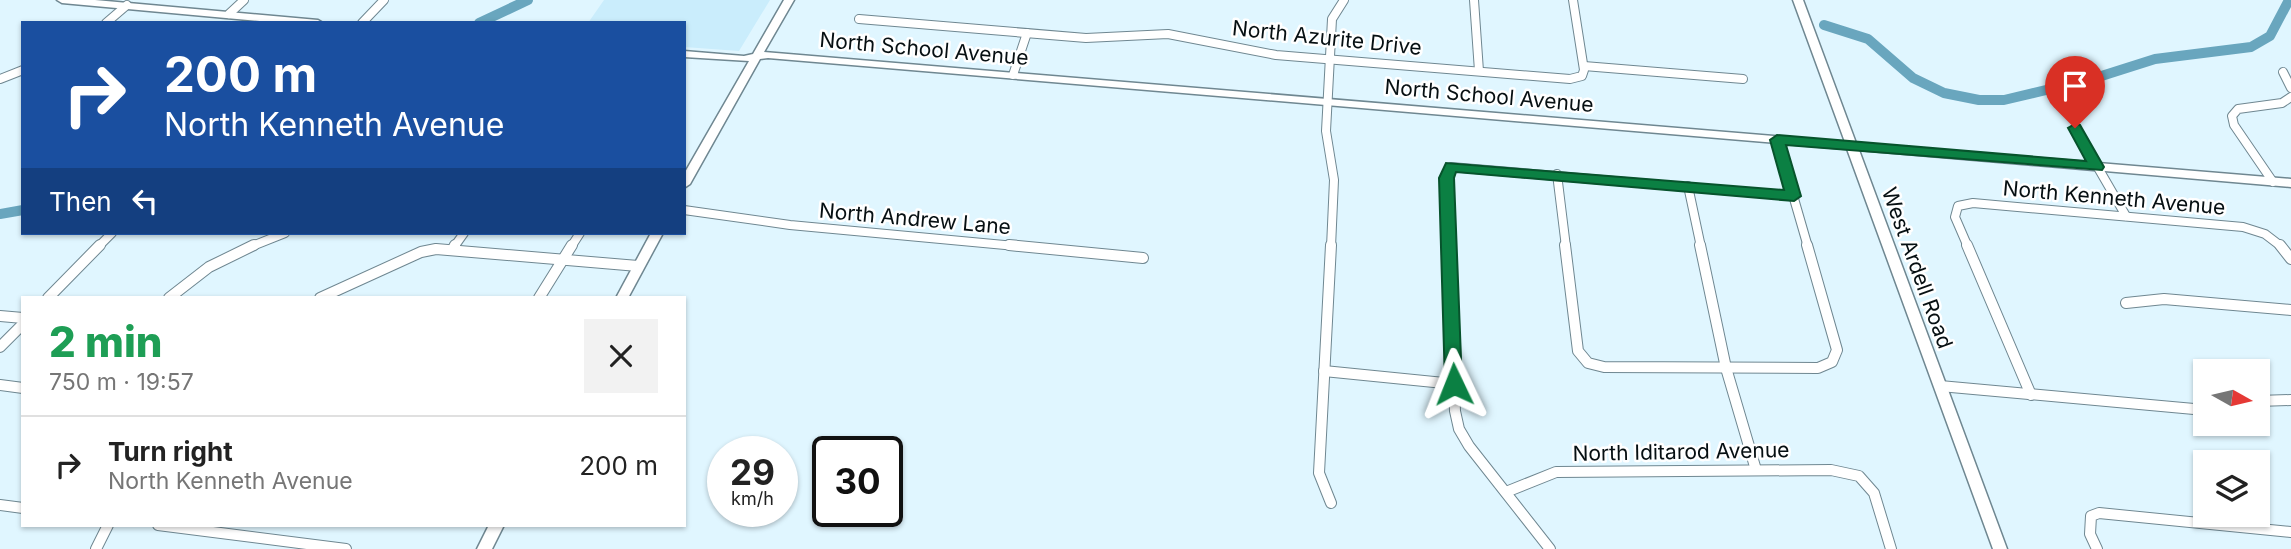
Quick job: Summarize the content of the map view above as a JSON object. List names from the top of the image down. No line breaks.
{"streets":{"street":["North Azurite Drive","North School Avenue","North Kenneth Avenue","North Andrew Lane","West Ardell Road","North Iditarod Avenue"]},"crossings":[["North School Avenue","West Ardell Road"]],"north":"right","page":{"turn":["200 m","North Kenneth Avenue"],"then":"Then","heading":["2 min","750 m · 19:57"],"list":[{"name":"Turn right","note":"North Kenneth Avenue","value":"200 m"}],"speed":"29 km/h","limit":"30"}}
